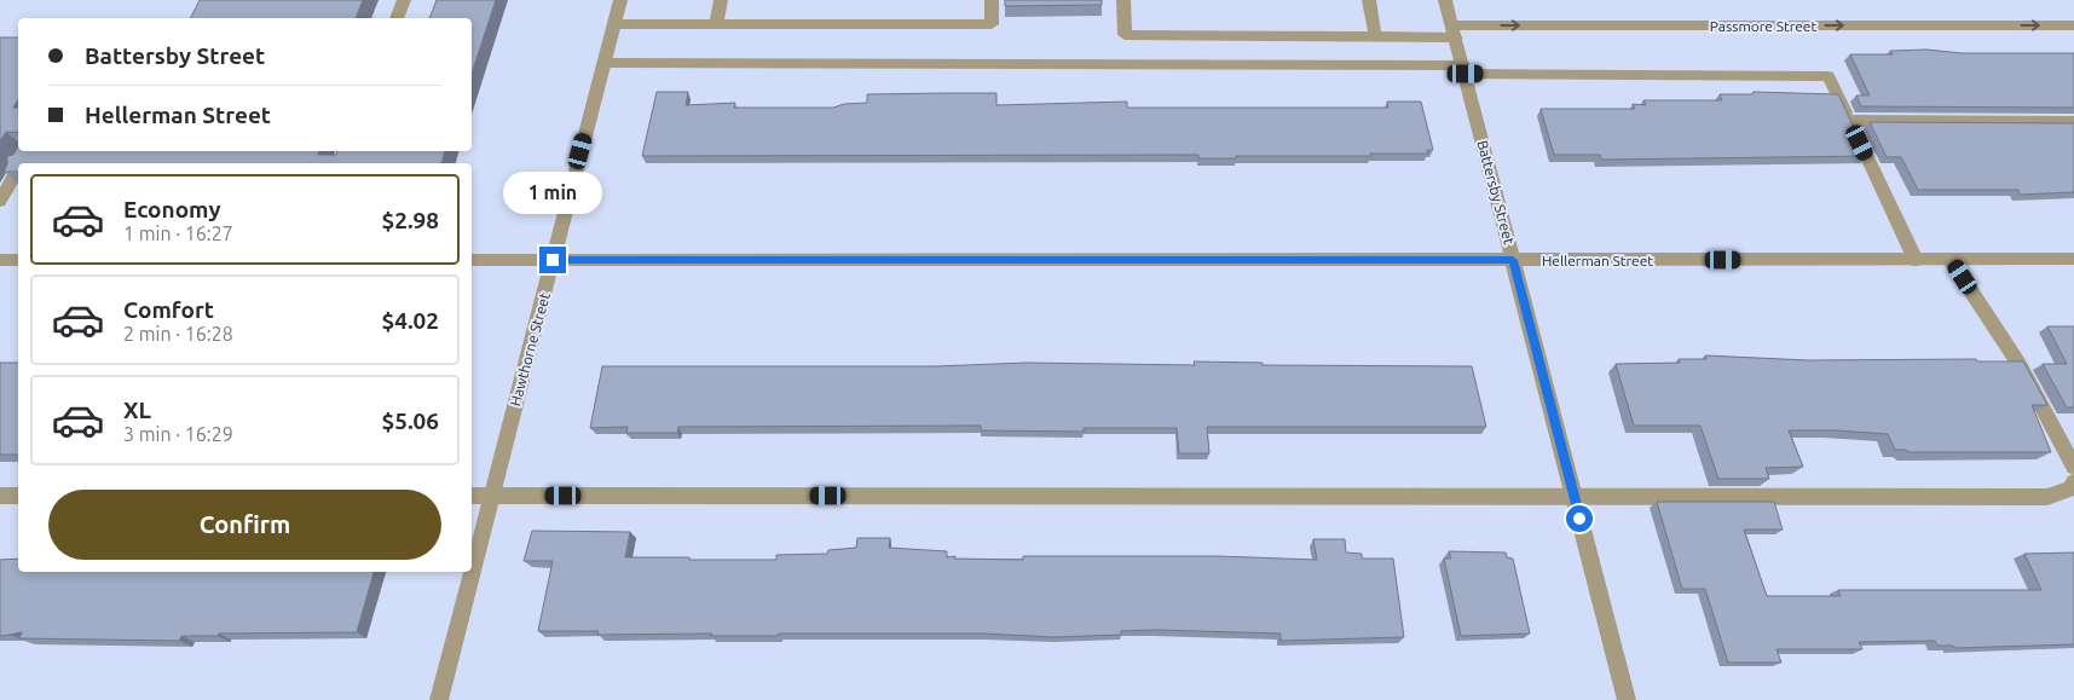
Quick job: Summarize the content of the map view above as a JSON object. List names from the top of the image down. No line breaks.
{"streets":{"street":["Passmore Street","Battersby Street","Hellerman Street","Hawthorne Street"]},"crossings":[["Passmore Street","Battersby Street"],["Battersby Street","Hellerman Street"],["Hellerman Street","Hawthorne Street"]],"page":{"banner":["Battersby Street","Hellerman Street"],"bubble":"1 min","list":[{"name":"Economy","note":"1 min · 16:27","value":"$2.98"},{"name":"Comfort","note":"2 min · 16:28","value":"$4.02"},{"name":"XL","note":"3 min · 16:29","value":"$5.06"}],"buttons":"Confirm"}}
